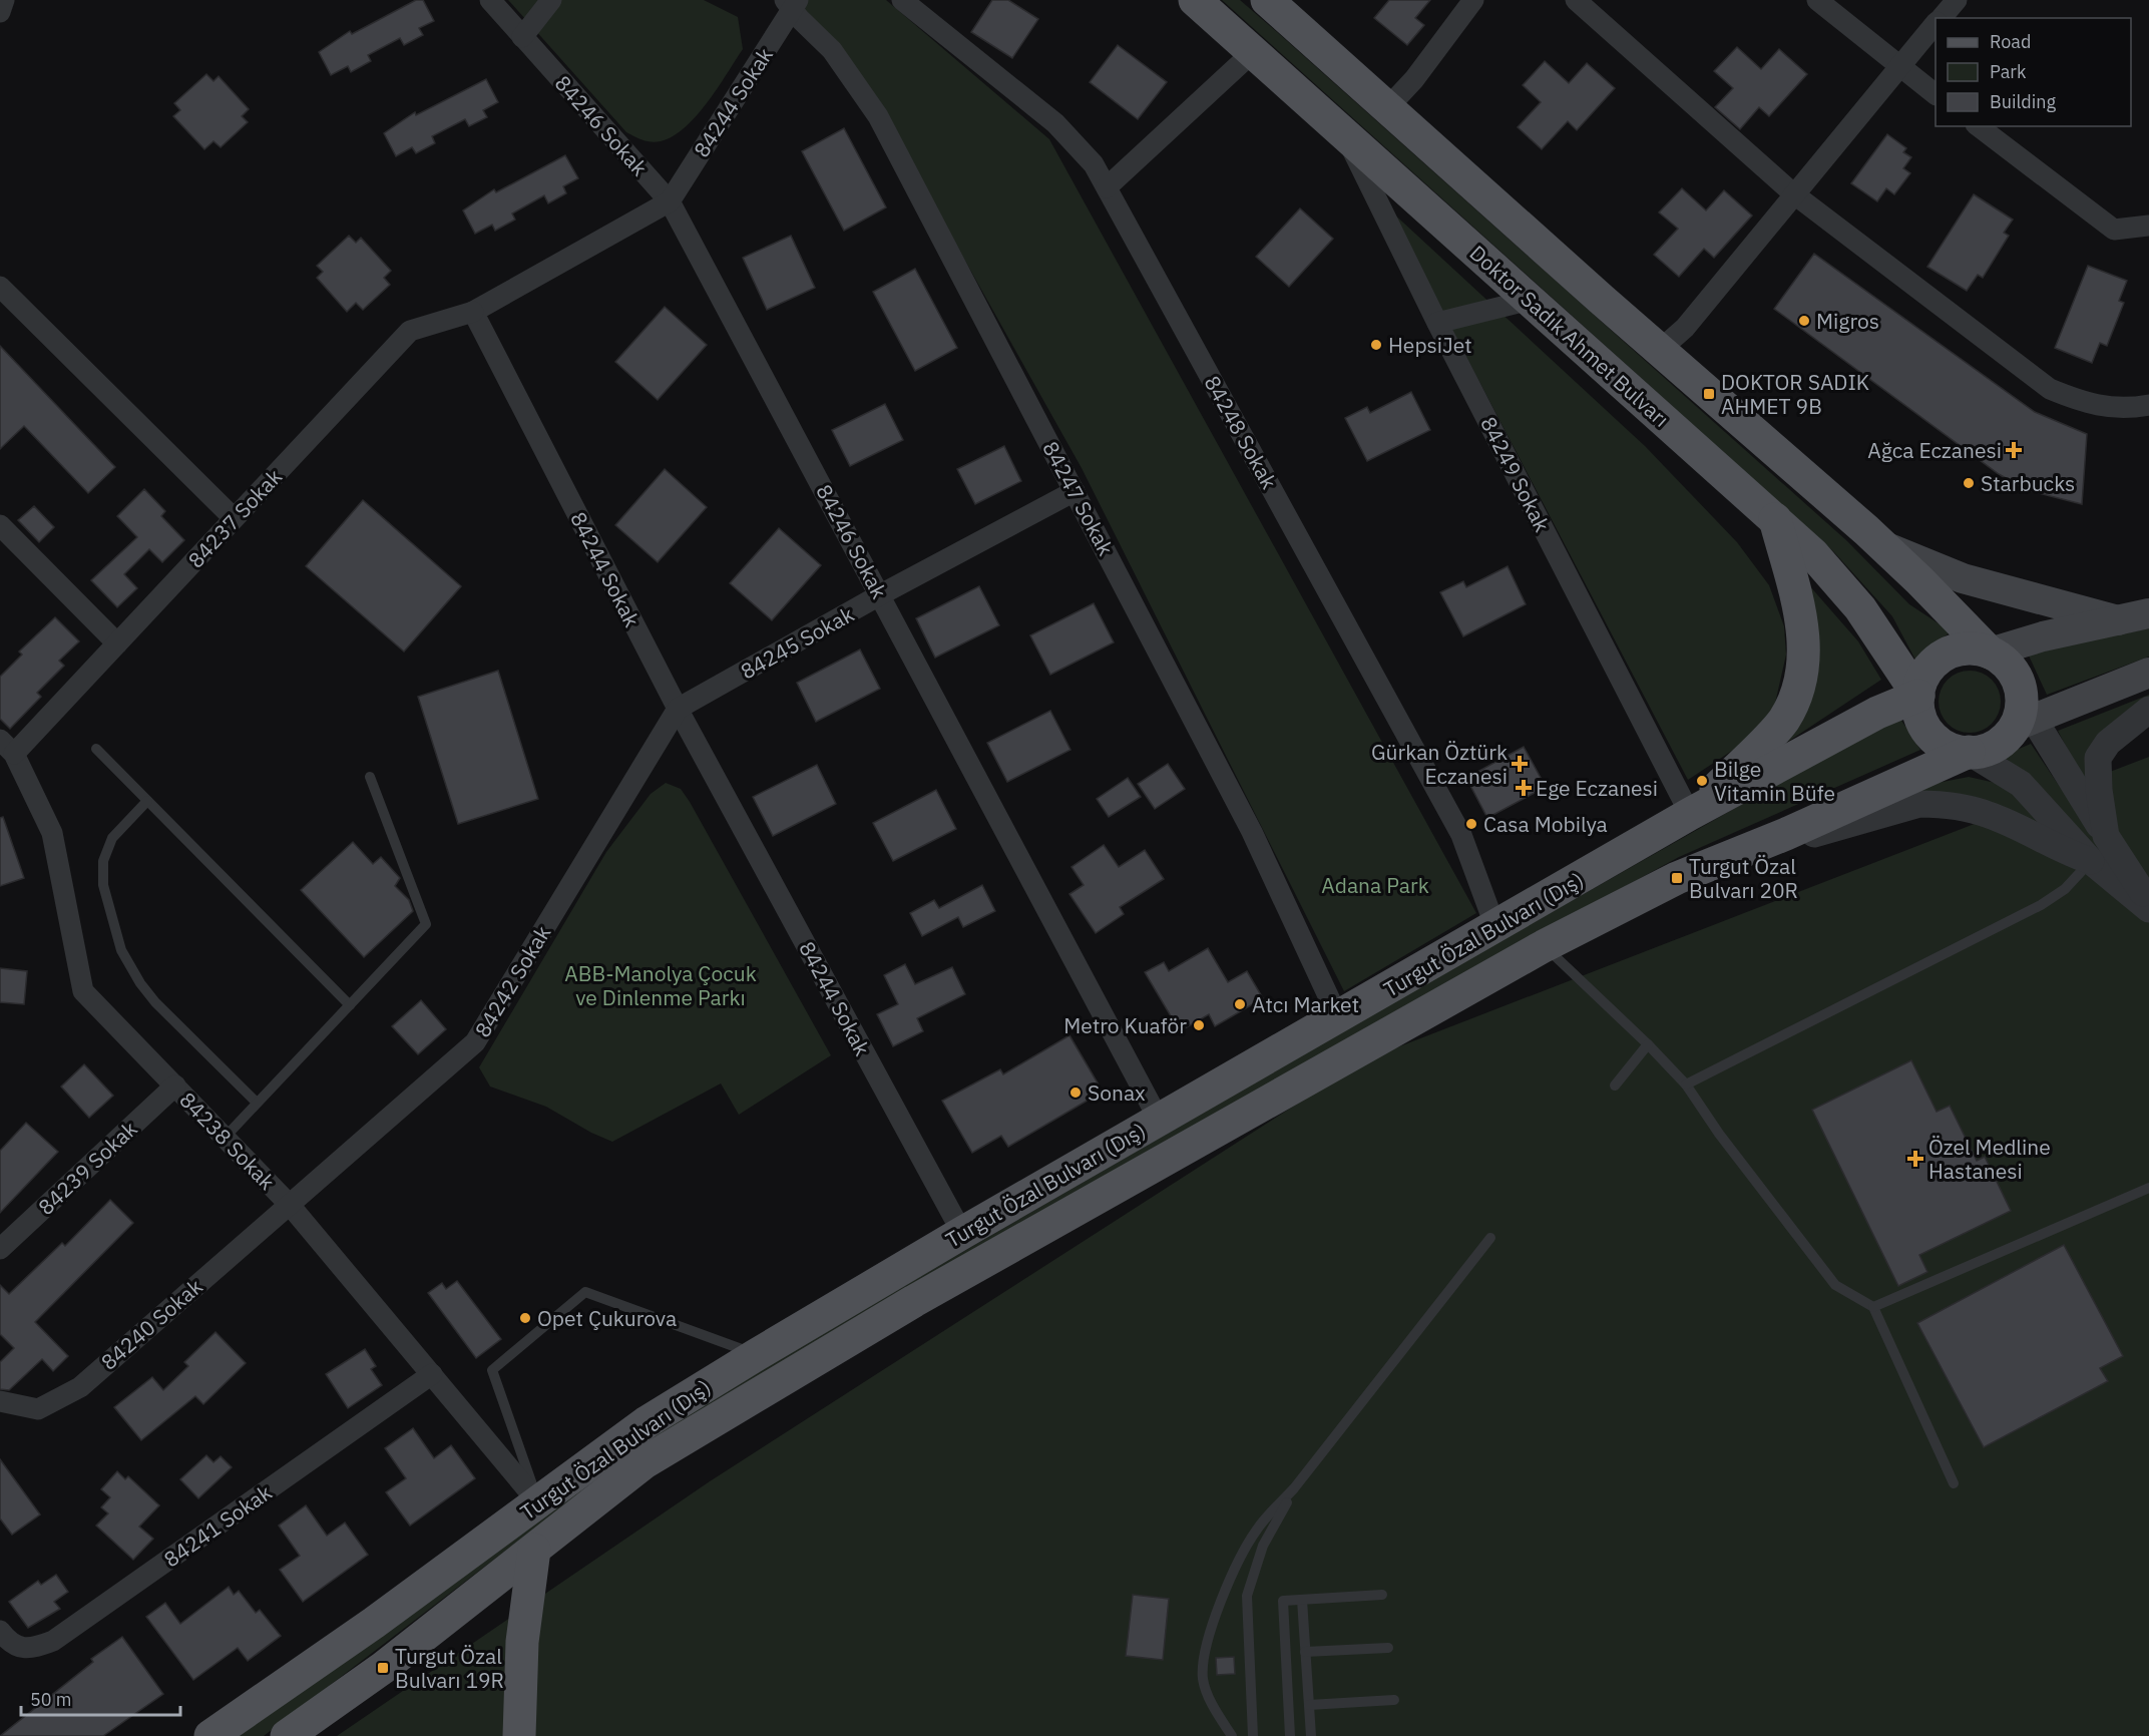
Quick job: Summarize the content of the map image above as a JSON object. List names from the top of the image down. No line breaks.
{"streets":{"main road":["Doktor Sadık Ahmet Bulvarı","Turgut Özal Bulvarı (Dış)"],"street":["84244 Sokak","84246 Sokak","84248 Sokak","84249 Sokak","84247 Sokak","84237 Sokak","84245 Sokak","84242 Sokak","84238 Sokak","84239 Sokak","84240 Sokak","84241 Sokak"]},"crossings":[["84244 Sokak","84246 Sokak"],["84244 Sokak","84247 Sokak"],["84244 Sokak","84237 Sokak"],["84244 Sokak","84245 Sokak"],["84244 Sokak","Turgut Özal Bulvarı (Dış)"],["84244 Sokak","84242 Sokak"],["84246 Sokak","84245 Sokak"],["84246 Sokak","Turgut Özal Bulvarı (Dış)"],["Doktor Sadık Ahmet Bulvarı","84249 Sokak"],["Doktor Sadık Ahmet Bulvarı","Turgut Özal Bulvarı (Dış)"],["84248 Sokak","Turgut Özal Bulvarı (Dış)"],["84249 Sokak","Turgut Özal Bulvarı (Dış)"],["84247 Sokak","84245 Sokak"],["84247 Sokak","Turgut Özal Bulvarı (Dış)"],["84237 Sokak","84238 Sokak"],["84245 Sokak","84242 Sokak"],["Turgut Özal Bulvarı (Dış)","84238 Sokak"],["84242 Sokak","84238 Sokak"],["84242 Sokak","84240 Sokak"],["84238 Sokak","84239 Sokak"],["84238 Sokak","84240 Sokak"],["84238 Sokak","84241 Sokak"]],"parks":["Adana Park","ABB-Manolya Çocuk ve Dinlenme Parkı"],"places":{"other":["Migros","HepsiJet","Starbucks","Bilge Vitamin Büfe","Casa Mobilya","Atcı Market","Metro Kuaför","Sonax","Opet Çukurova"],"transit":["DOKTOR SADIK AHMET 9B","Turgut Özal Bulvarı 20R","Turgut Özal Bulvarı 19R"],"health":["Ağca Eczanesi","Gürkan Öztürk Eczanesi","Ege Eczanesi","Özel Medline Hastanesi"]},"legend":["Road","Park","Building"],"scale_bar":"50 m"}
